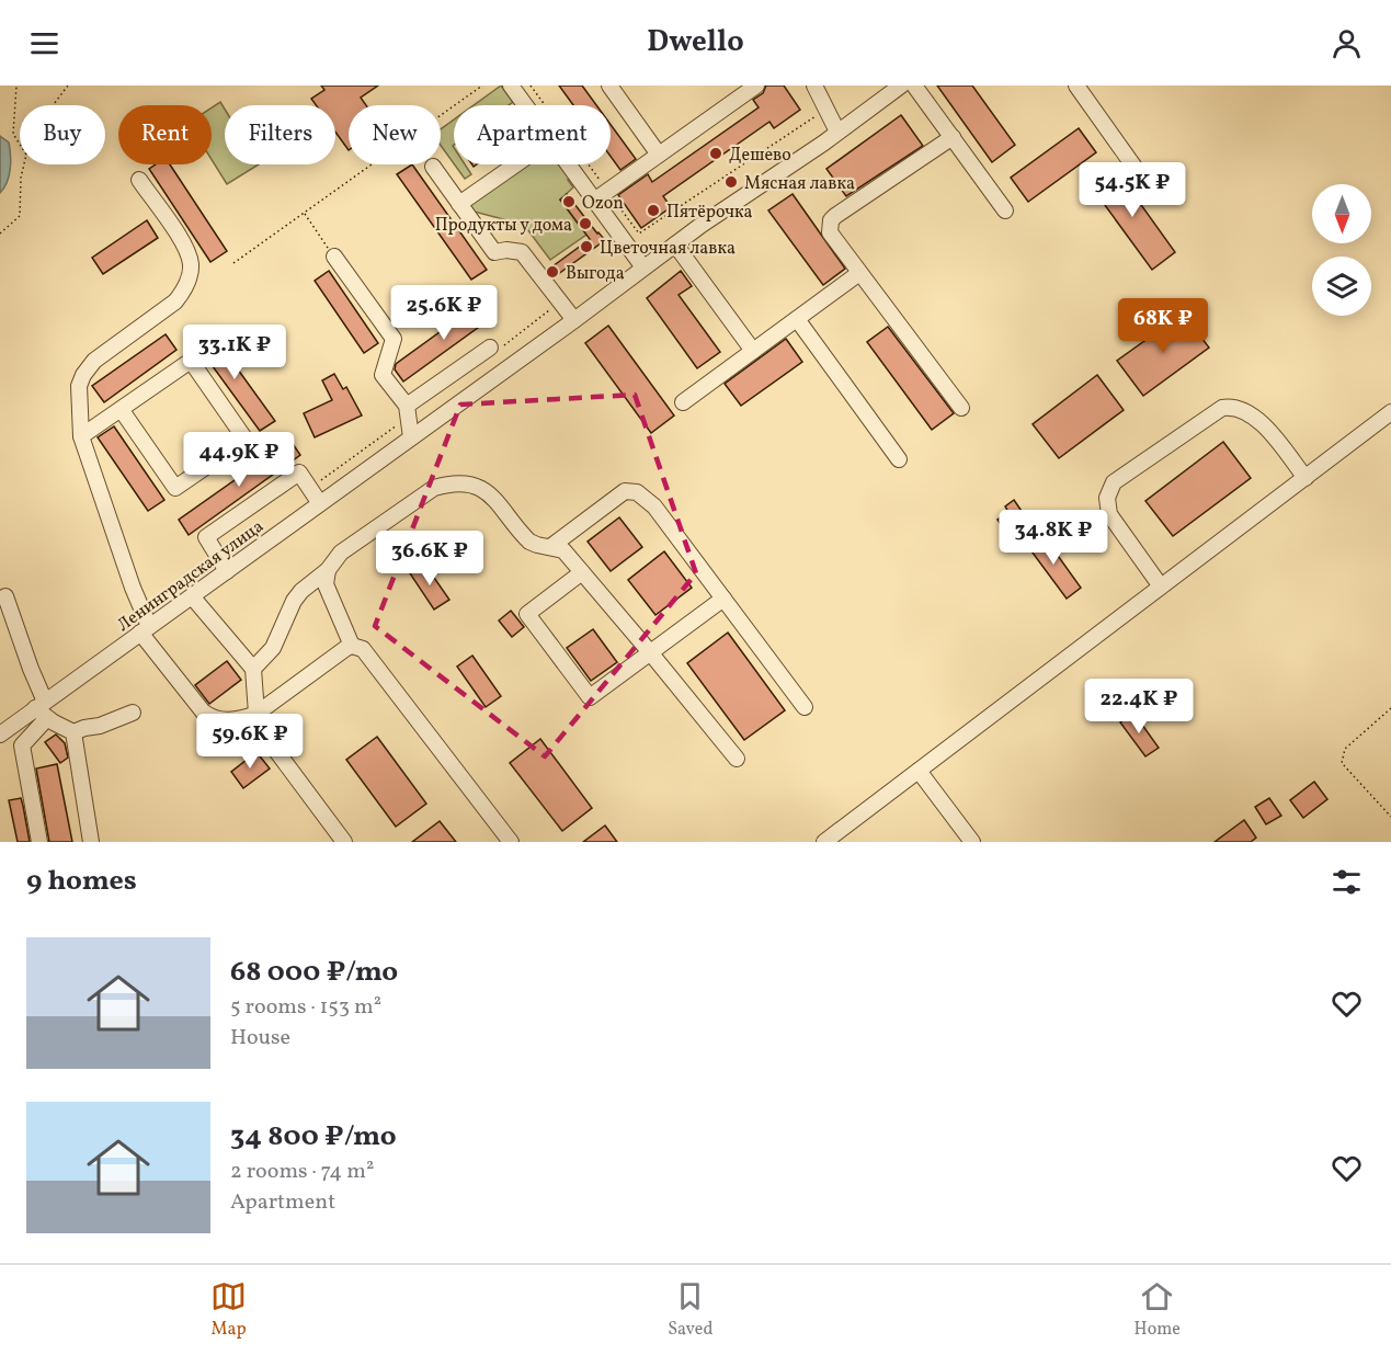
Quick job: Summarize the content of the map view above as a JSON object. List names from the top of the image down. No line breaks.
{"streets":{"street":["Ленинградская улица"]},"places":["Дешево","Мясная лавка","Ozon","Пятёрочка","Продукты у дома","Цветочная лавка","Выгода"],"north":"bottom","page":{"header":"Dwello","chip":["Buy","Rent","Filters","New","Apartment"],"price":["54.5K ₽","25.6K ₽","68K ₽","33.1K ₽","44.9K ₽","34.8K ₽","36.6K ₽","22.4K ₽","59.6K ₽"],"heading":"9 homes","list":[{"name":"68 000 ₽/mo","note":"5 rooms · 153 m² · House"},{"name":"34 800 ₽/mo","note":"2 rooms · 74 m² · Apartment"}],"tabs":["Map","Saved","Home"]}}
